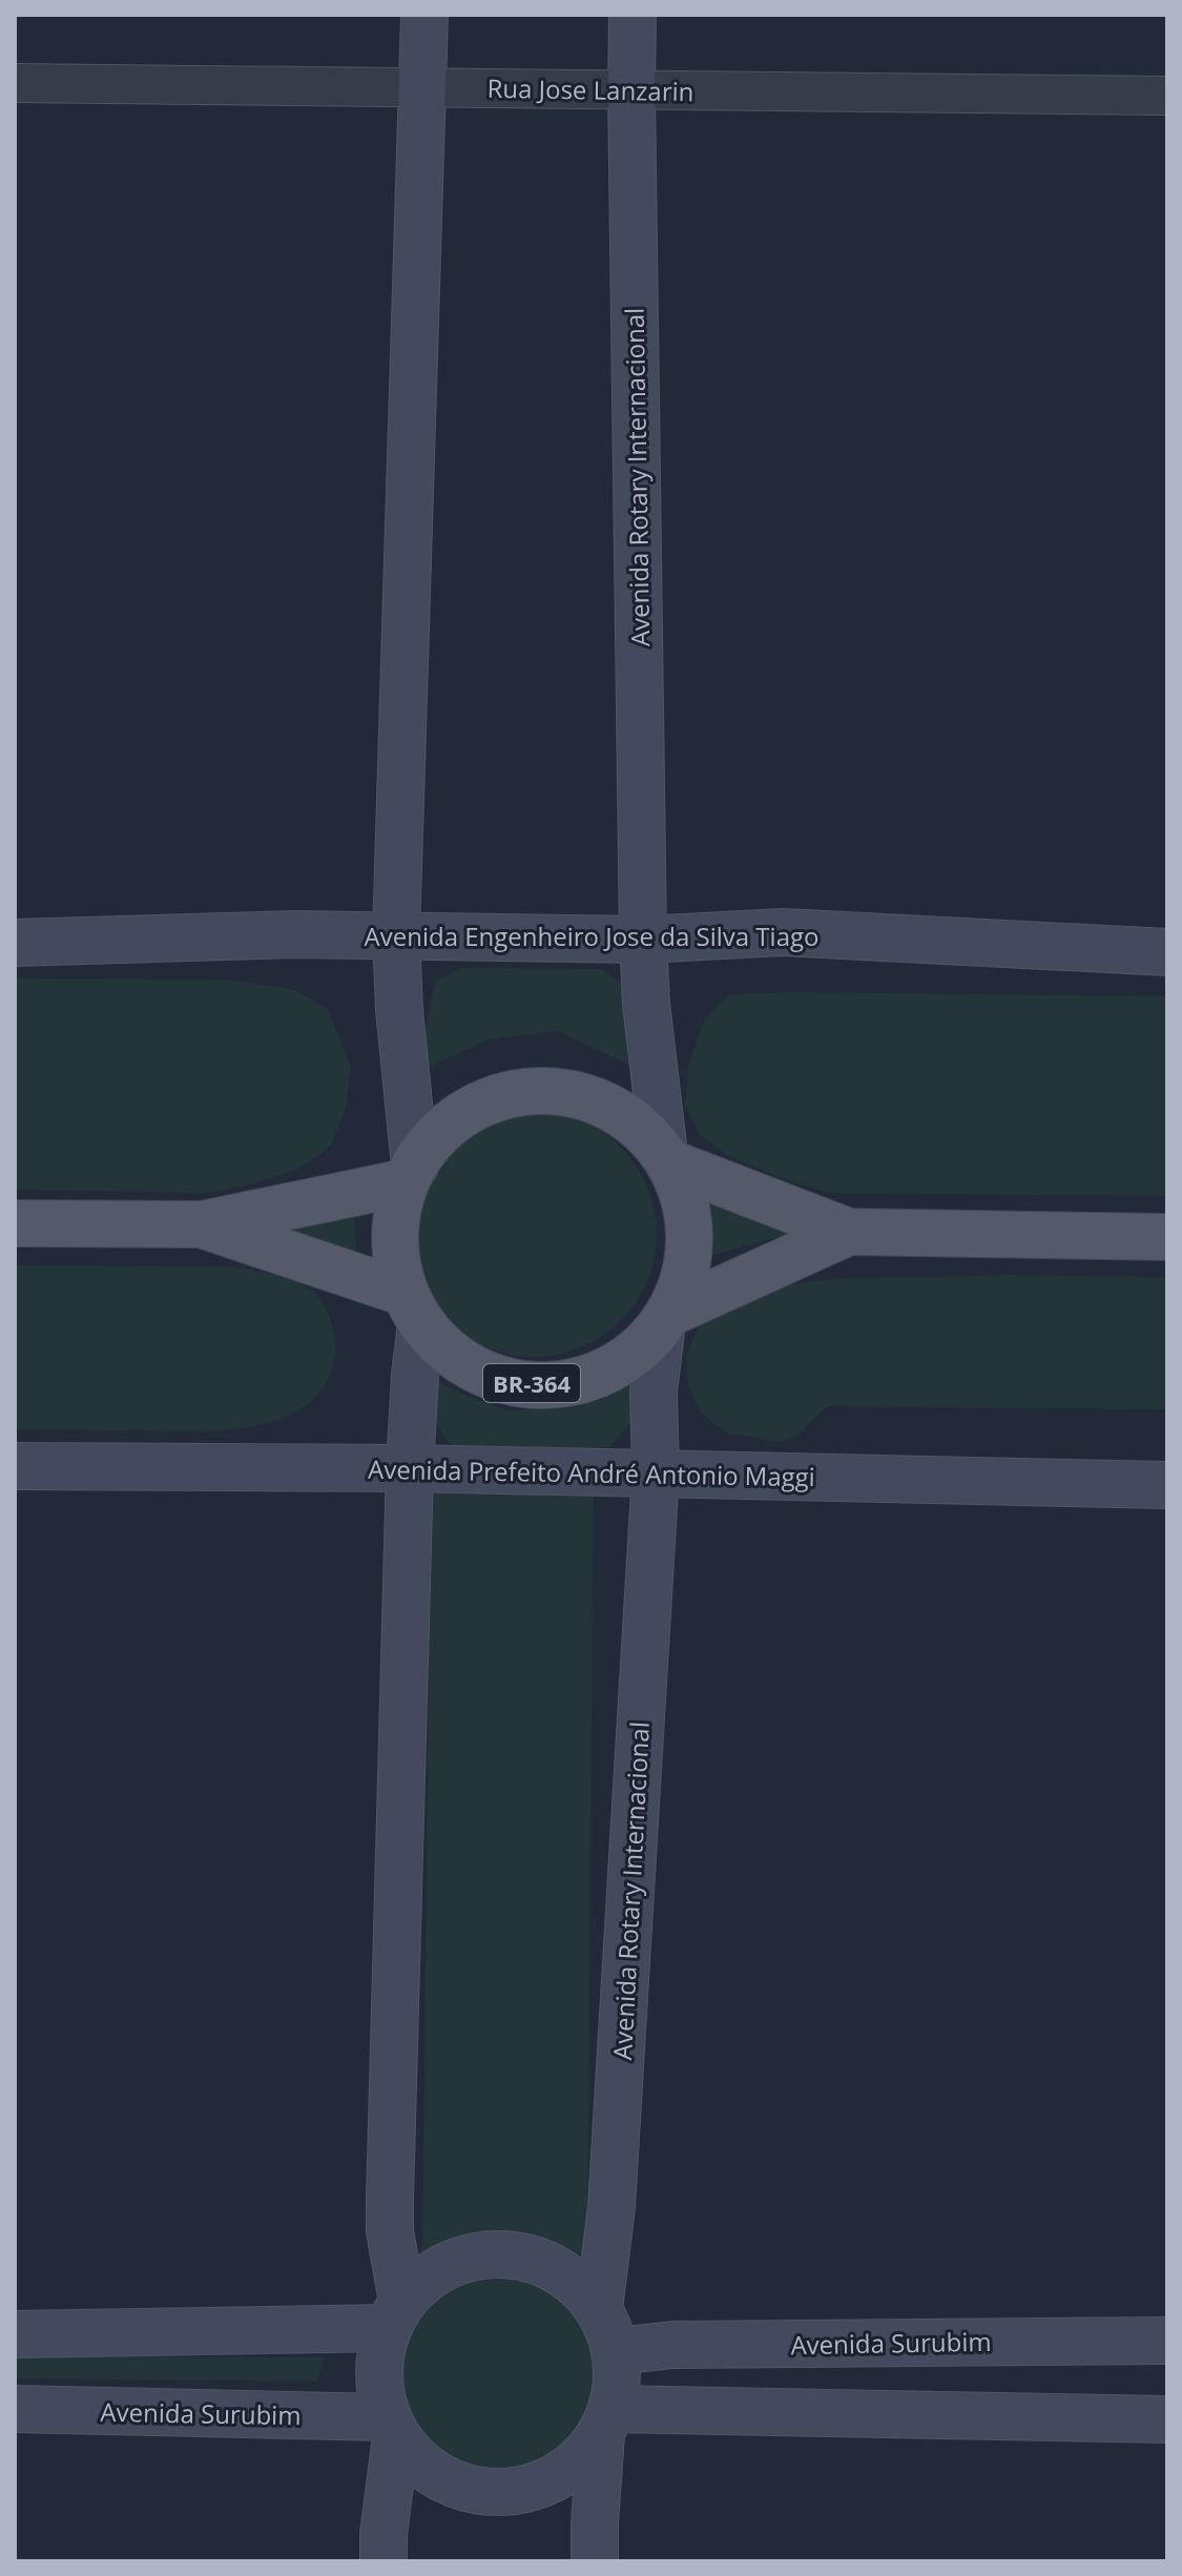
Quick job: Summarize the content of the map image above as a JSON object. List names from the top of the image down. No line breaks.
{"streets":{"main road":["BR-364"],"street":["Rua Jose Lanzarin","Avenida Rotary Internacional","Avenida Engenheiro Jose da Silva Tiago","Avenida Prefeito André Antonio Maggi","Avenida Surubim"]},"crossings":[["Rua Jose Lanzarin","Avenida Rotary Internacional"],["Avenida Rotary Internacional","Avenida Engenheiro Jose da Silva Tiago"],["Avenida Rotary Internacional","BR-364"],["Avenida Rotary Internacional","Avenida Prefeito André Antonio Maggi"],["Avenida Rotary Internacional","Avenida Surubim"]]}
